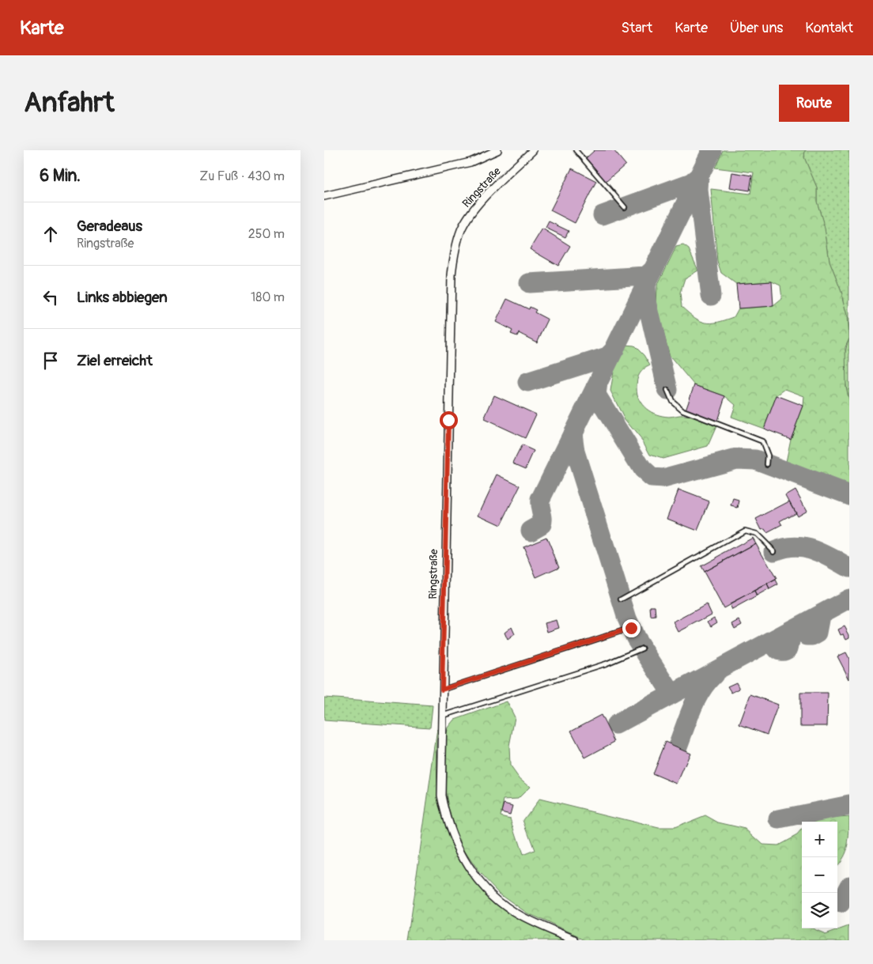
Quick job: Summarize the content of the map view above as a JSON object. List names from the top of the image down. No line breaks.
{"streets":{"street":["Ringstraße"]},"page":{"header":"Karte","nav":["Start","Karte","Über uns","Kontakt"],"buttons":"Route","title":"Anfahrt","heading":["6 Min.","Zu Fuß · 430 m"],"list":[["Geradeaus","Ringstraße","250 m"],["Links abbiegen","180 m"],"Ziel erreicht"],"map_buttons":["+","−"]}}
